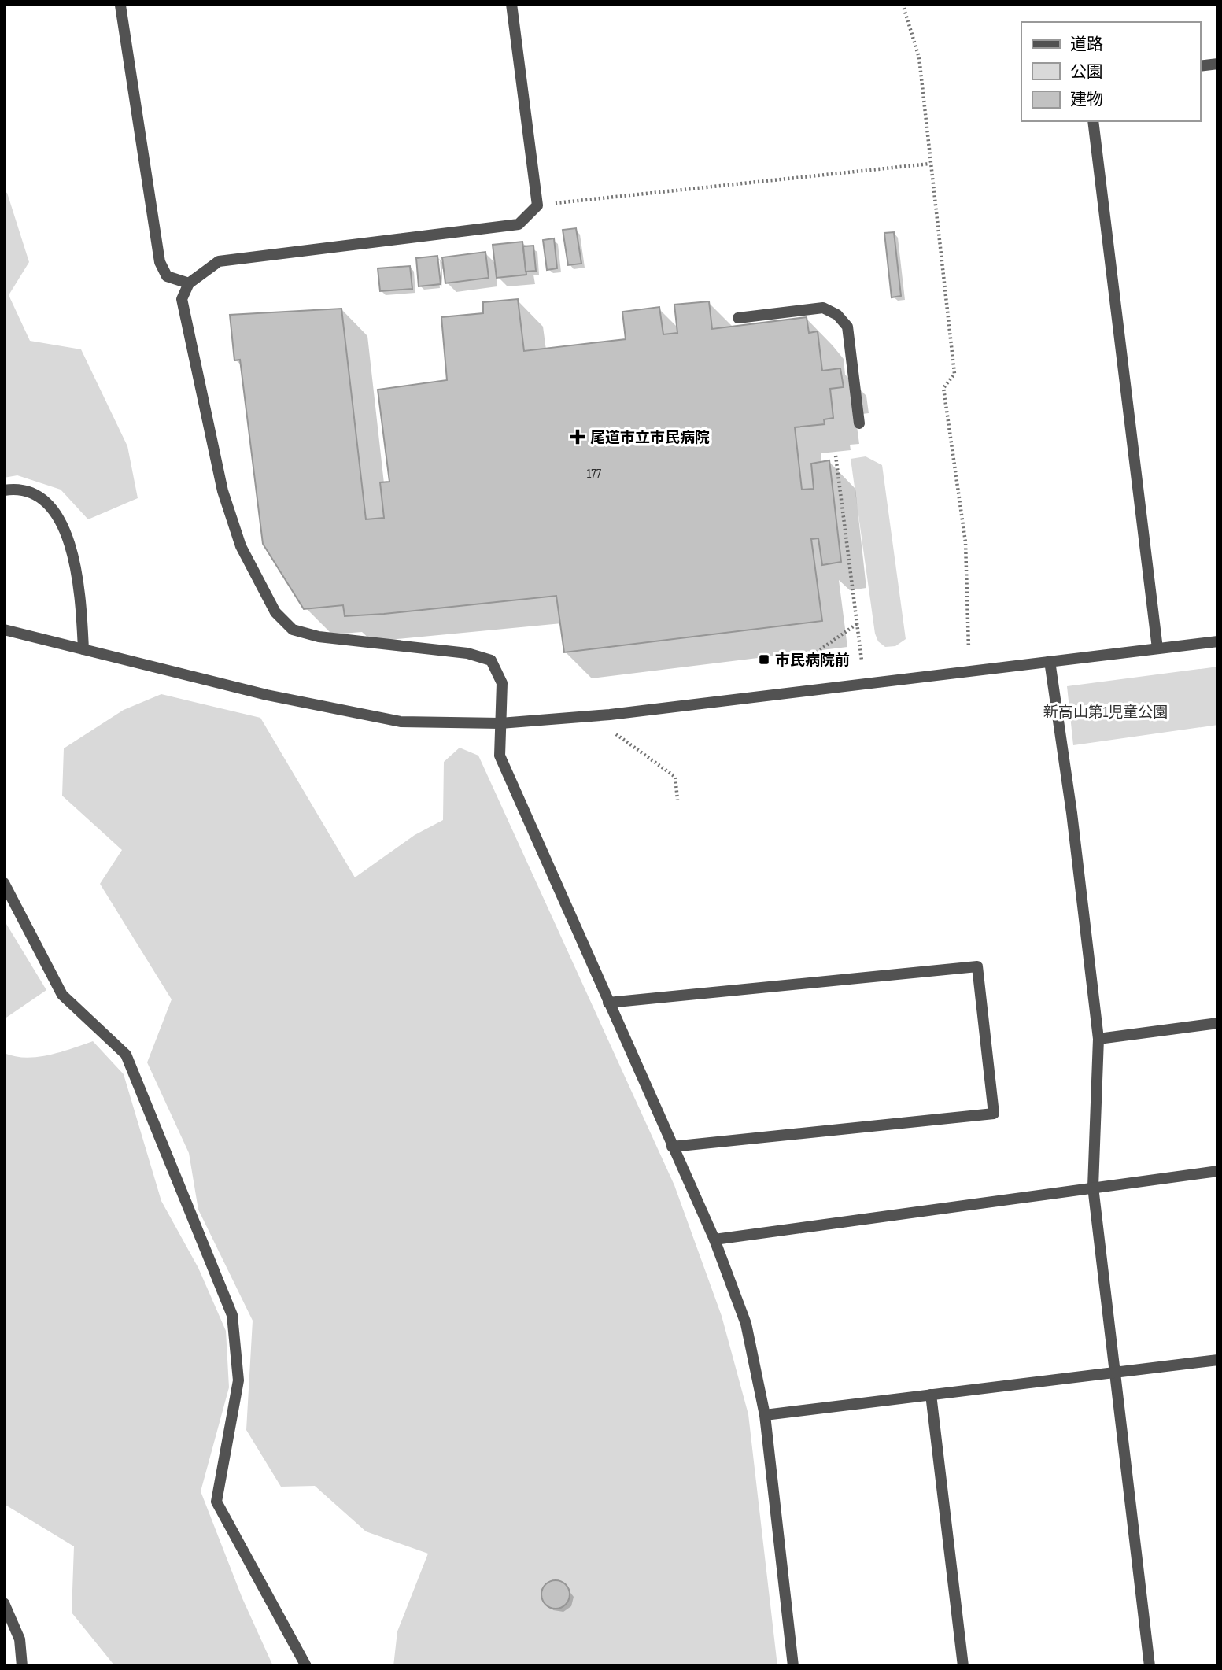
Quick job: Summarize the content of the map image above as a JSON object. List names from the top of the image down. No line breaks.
{"parks":["新高山第1児童公園"],"places":{"health":["尾道市立市民病院"],"transit":["市民病院前"]},"house_numbers":["177"],"legend":["道路","公園","建物"]}
